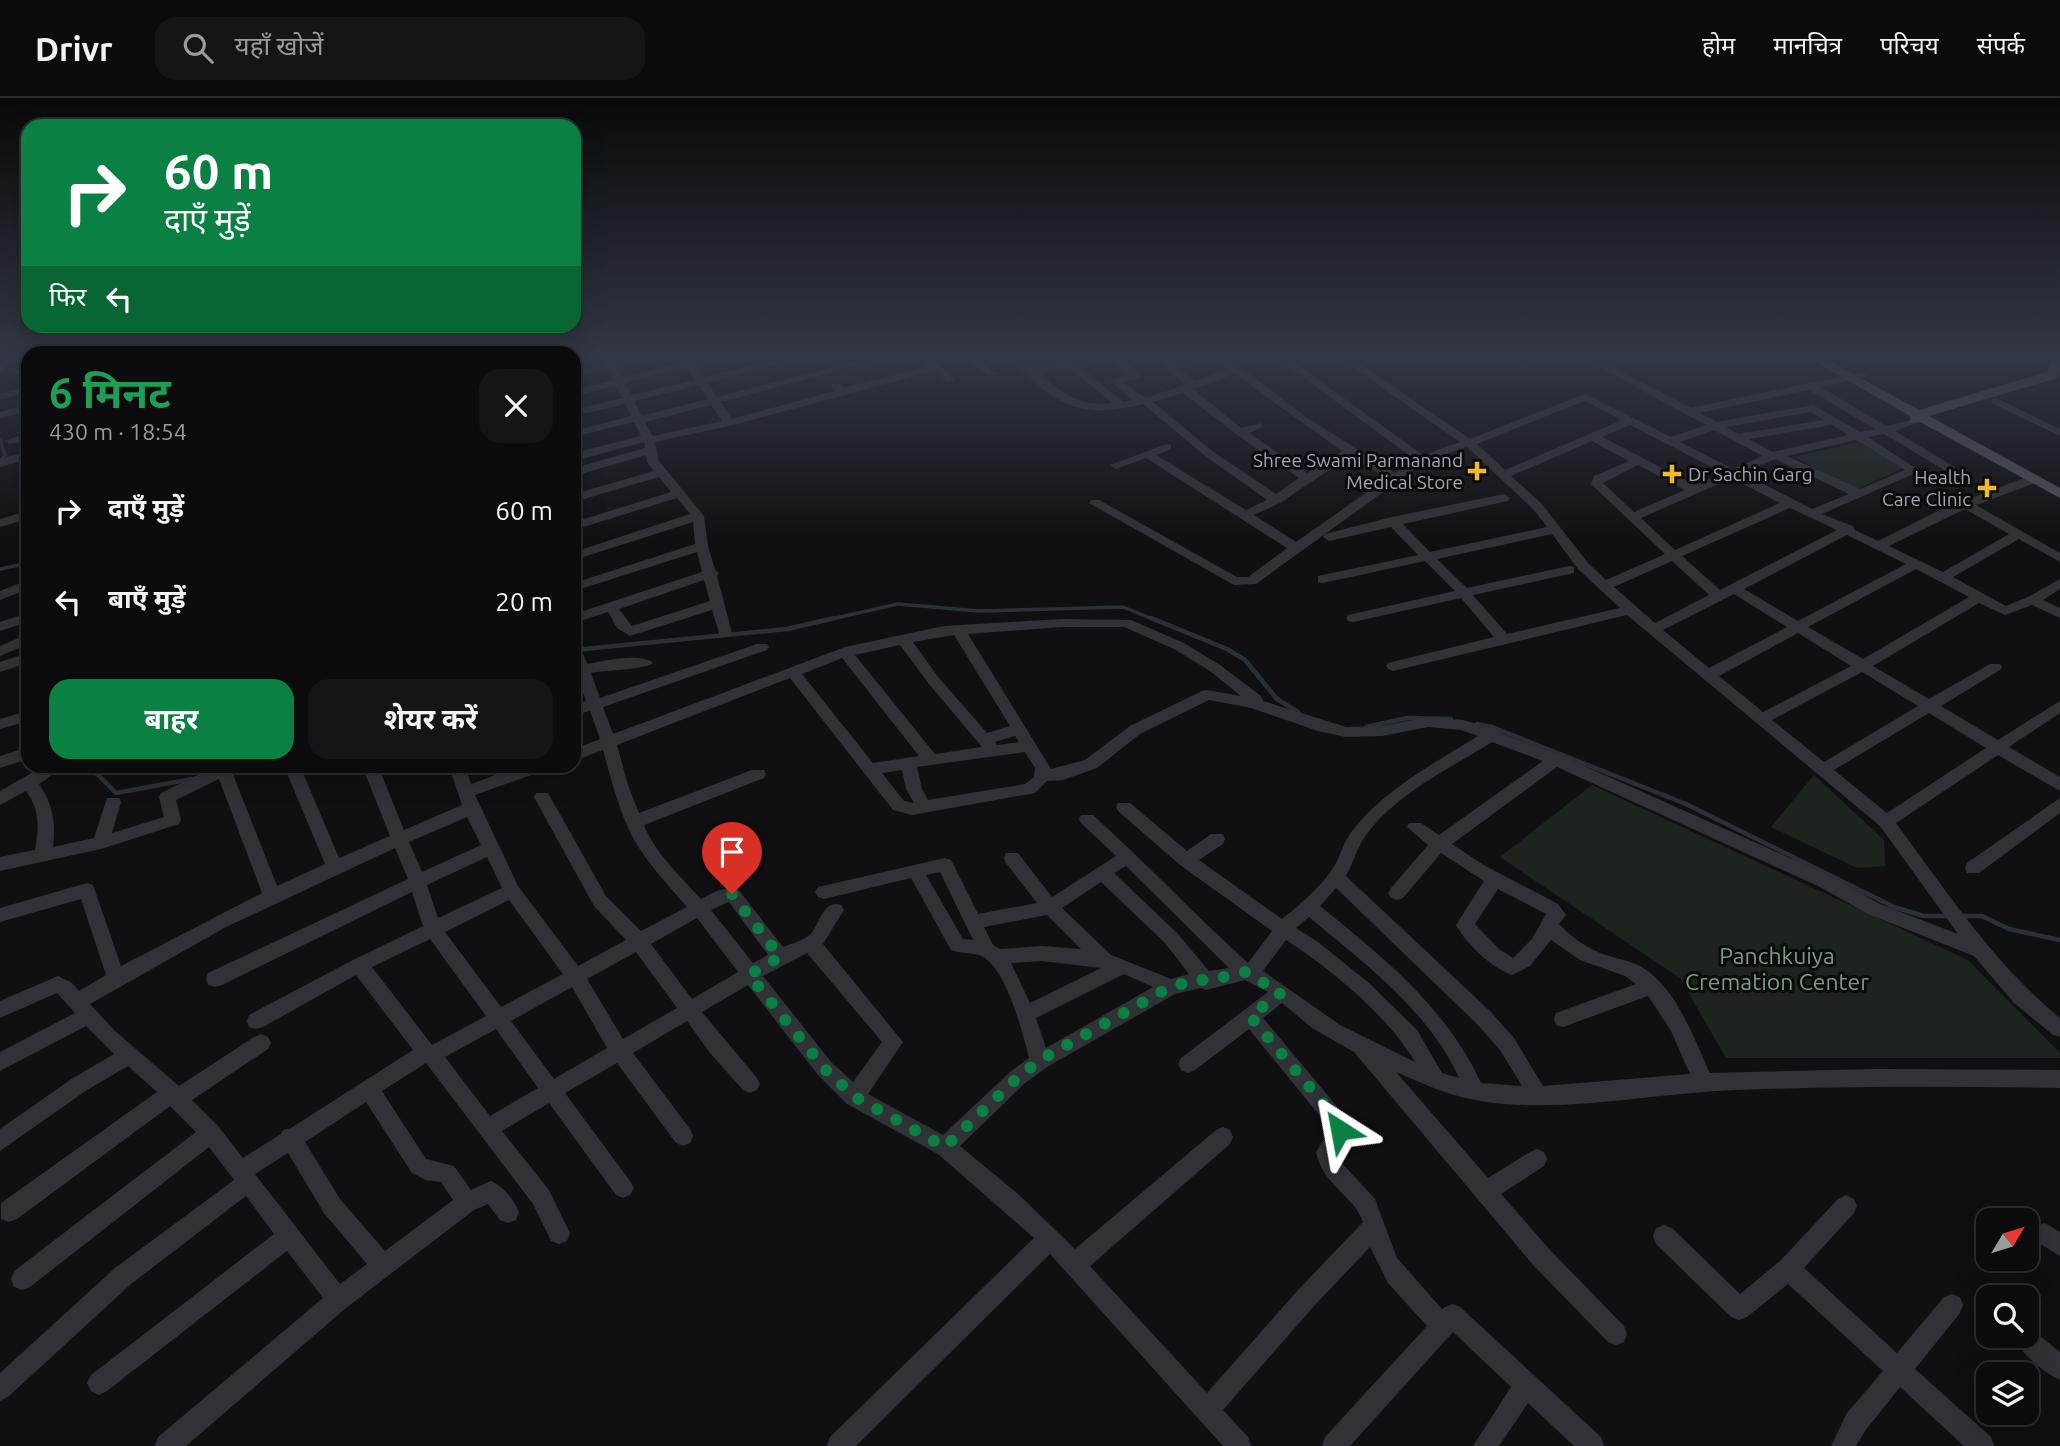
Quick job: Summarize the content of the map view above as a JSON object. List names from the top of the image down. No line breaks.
{"parks":["Panchkuiya Cremation Center"],"places":{"health":["Shree Swami Parmanand Medical Store","Dr Sachin Garg","Health Care Clinic"]},"north":"top right","page":{"header":"Drivr","search":"यहाँ खोजें","nav":["होम","मानचित्र","परिचय","संपर्क"],"turn":["60 m","दाएँ मुड़ें"],"then":"फिर","heading":["6 मिनट","430 m · 18:54"],"list":[{"name":"दाएँ मुड़ें","value":"60 m"},{"name":"बाएँ मुड़ें","value":"20 m"}],"buttons":["बाहर","शेयर करें"]}}
